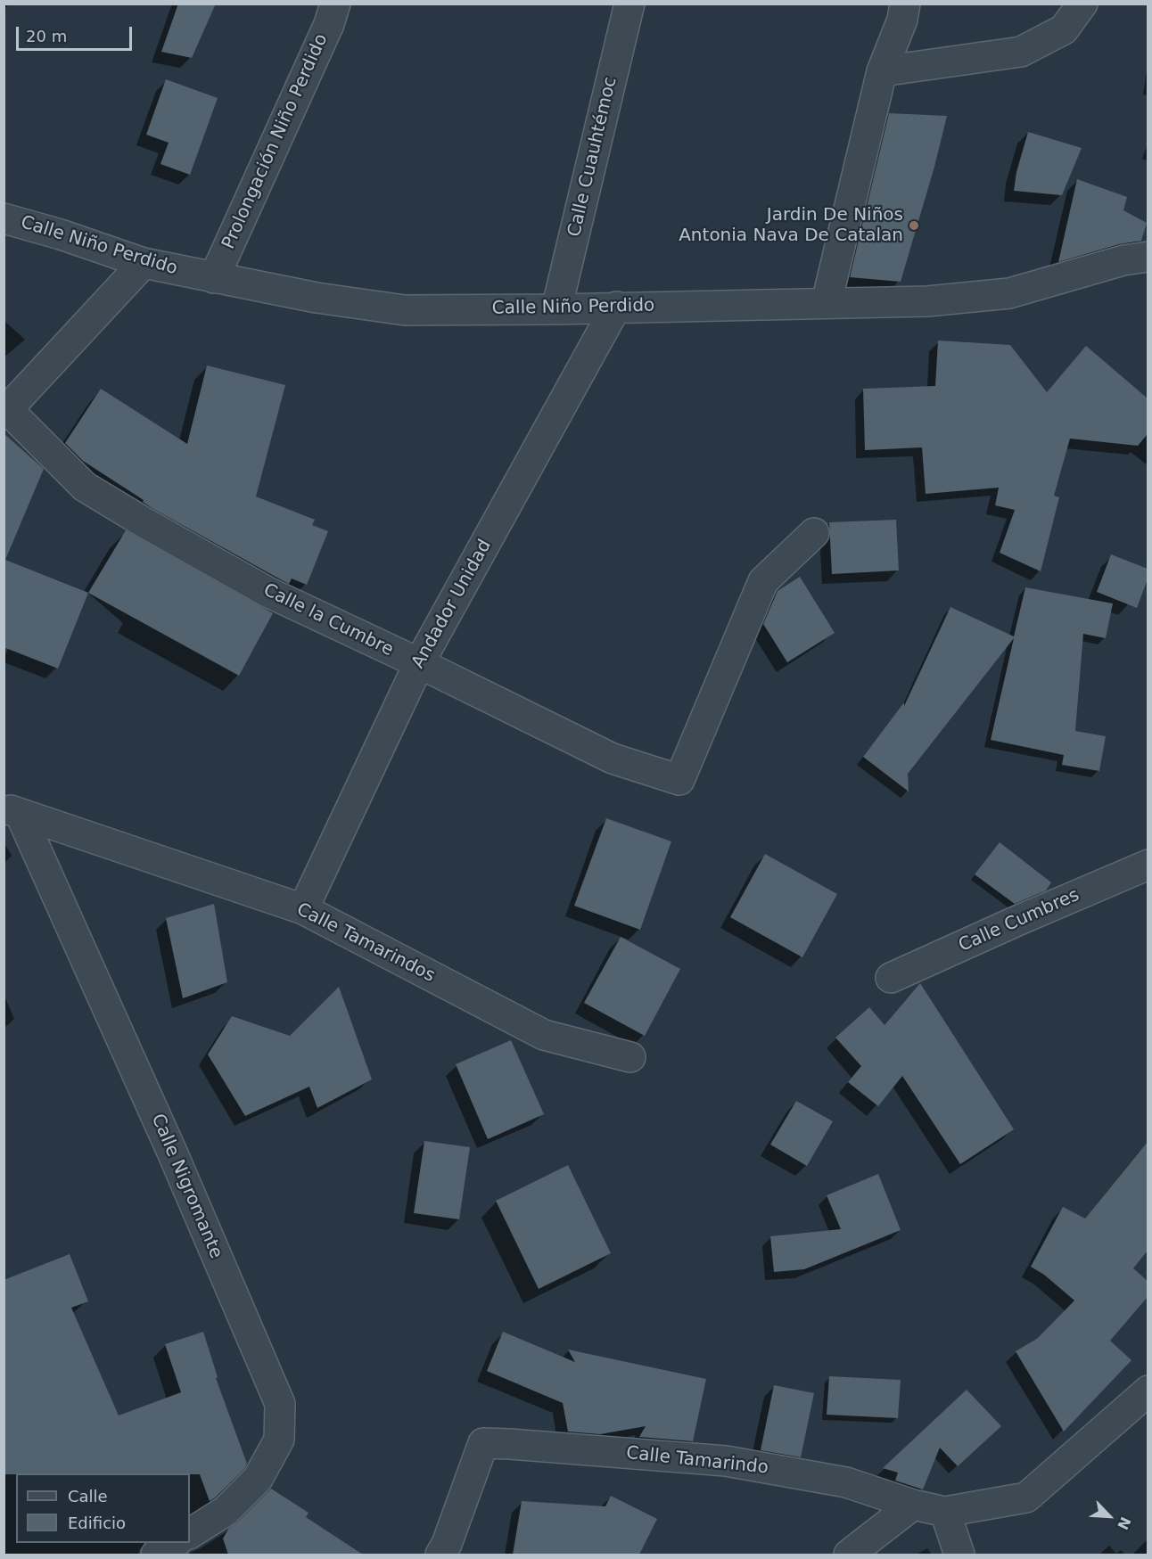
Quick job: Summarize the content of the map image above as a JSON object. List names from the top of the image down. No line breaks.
{"streets":{"street":["Prolongación Niño Perdido","Calle Cuauhtémoc","Calle Niño Perdido","Andador Unidad","Calle la Cumbre","Calle Cumbres","Calle Tamarindos","Calle Nigromante","Calle Tamarindo"]},"crossings":[["Prolongación Niño Perdido","Calle Niño Perdido"],["Calle Cuauhtémoc","Calle Niño Perdido"],["Calle Niño Perdido","Andador Unidad"],["Andador Unidad","Calle la Cumbre"],["Andador Unidad","Calle Tamarindos"],["Calle Tamarindos","Calle Nigromante"]],"places":["Jardin De Niños Antonia Nava De Catalan"],"legend":["Calle","Edificio"],"scale_bar":"20 m","north":"bottom right"}
